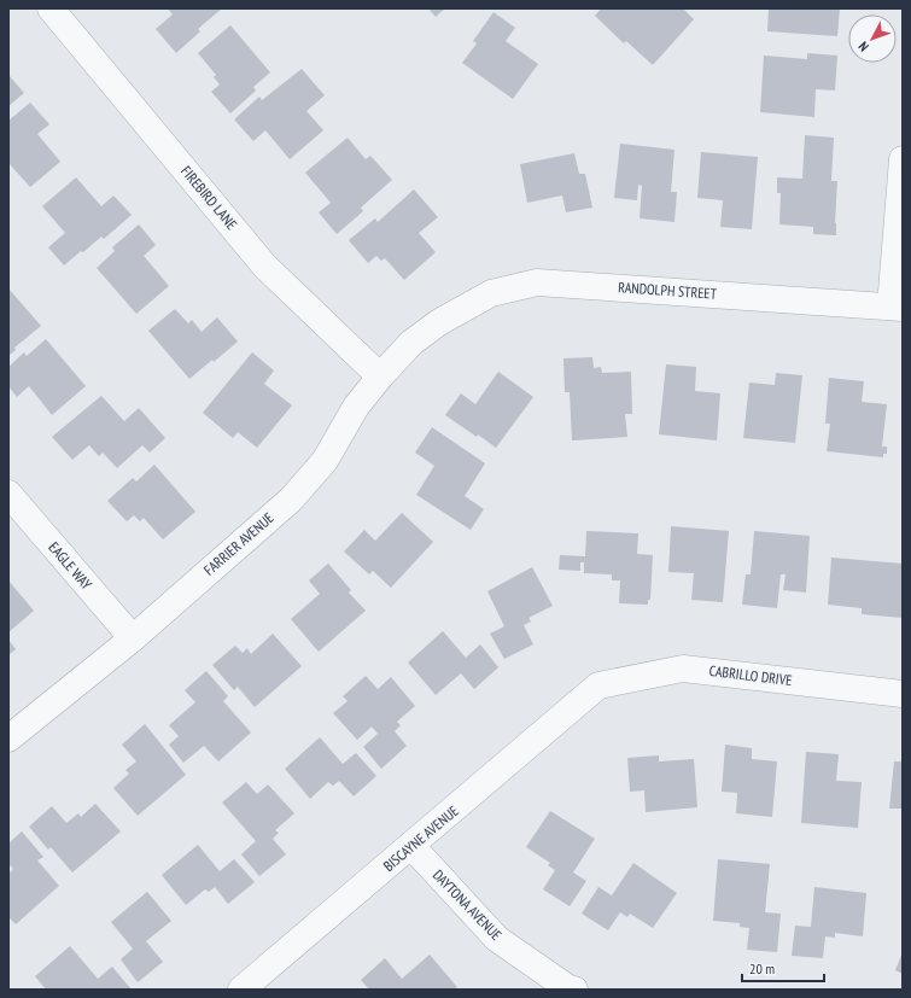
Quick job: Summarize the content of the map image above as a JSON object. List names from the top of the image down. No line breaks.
{"streets":{"street":["FIREBIRD LANE","RANDOLPH STREET","FARRIER AVENUE","EAGLE WAY","CABRILLO DRIVE","BISCAYNE AVENUE","DAYTONA AVENUE"]},"crossings":[["FIREBIRD LANE","FARRIER AVENUE"],["RANDOLPH STREET","FARRIER AVENUE"],["FARRIER AVENUE","EAGLE WAY"],["CABRILLO DRIVE","BISCAYNE AVENUE"],["BISCAYNE AVENUE","DAYTONA AVENUE"]],"scale_bar":"20 m","north":"bottom left"}
